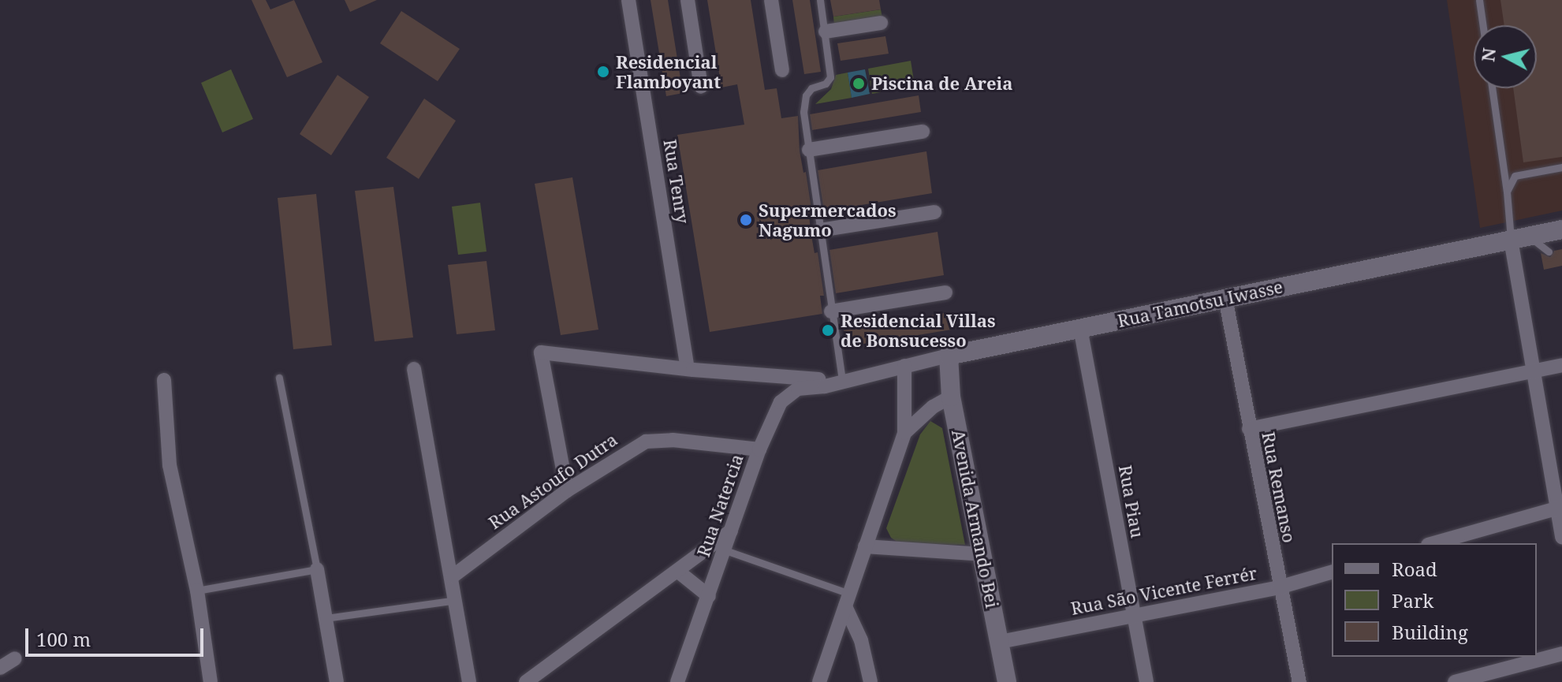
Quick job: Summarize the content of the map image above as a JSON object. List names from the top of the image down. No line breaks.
{"streets":{"street":["Rua Tenry","Rua Tamotsu Iwasse","Rua Astoufo Dutra","Rua Remanso","Rua Piau","Rua Natercia","Avenida Armando Bei","Rua São Vicente Ferrér"]},"crossings":[["Rua Tamotsu Iwasse","Rua Remanso"],["Rua Tamotsu Iwasse","Rua Piau"],["Rua Tamotsu Iwasse","Rua Natercia"],["Rua Tamotsu Iwasse","Avenida Armando Bei"],["Rua Astoufo Dutra","Rua Natercia"],["Rua Remanso","Rua São Vicente Ferrér"],["Rua Piau","Rua São Vicente Ferrér"],["Avenida Armando Bei","Rua São Vicente Ferrér"]],"places":["Residencial Flamboyant","Piscina de Areia","Supermercados Nagumo","Residencial Villas de Bonsucesso"],"legend":["Road","Park","Building"],"scale_bar":"100 m","north":"left"}
